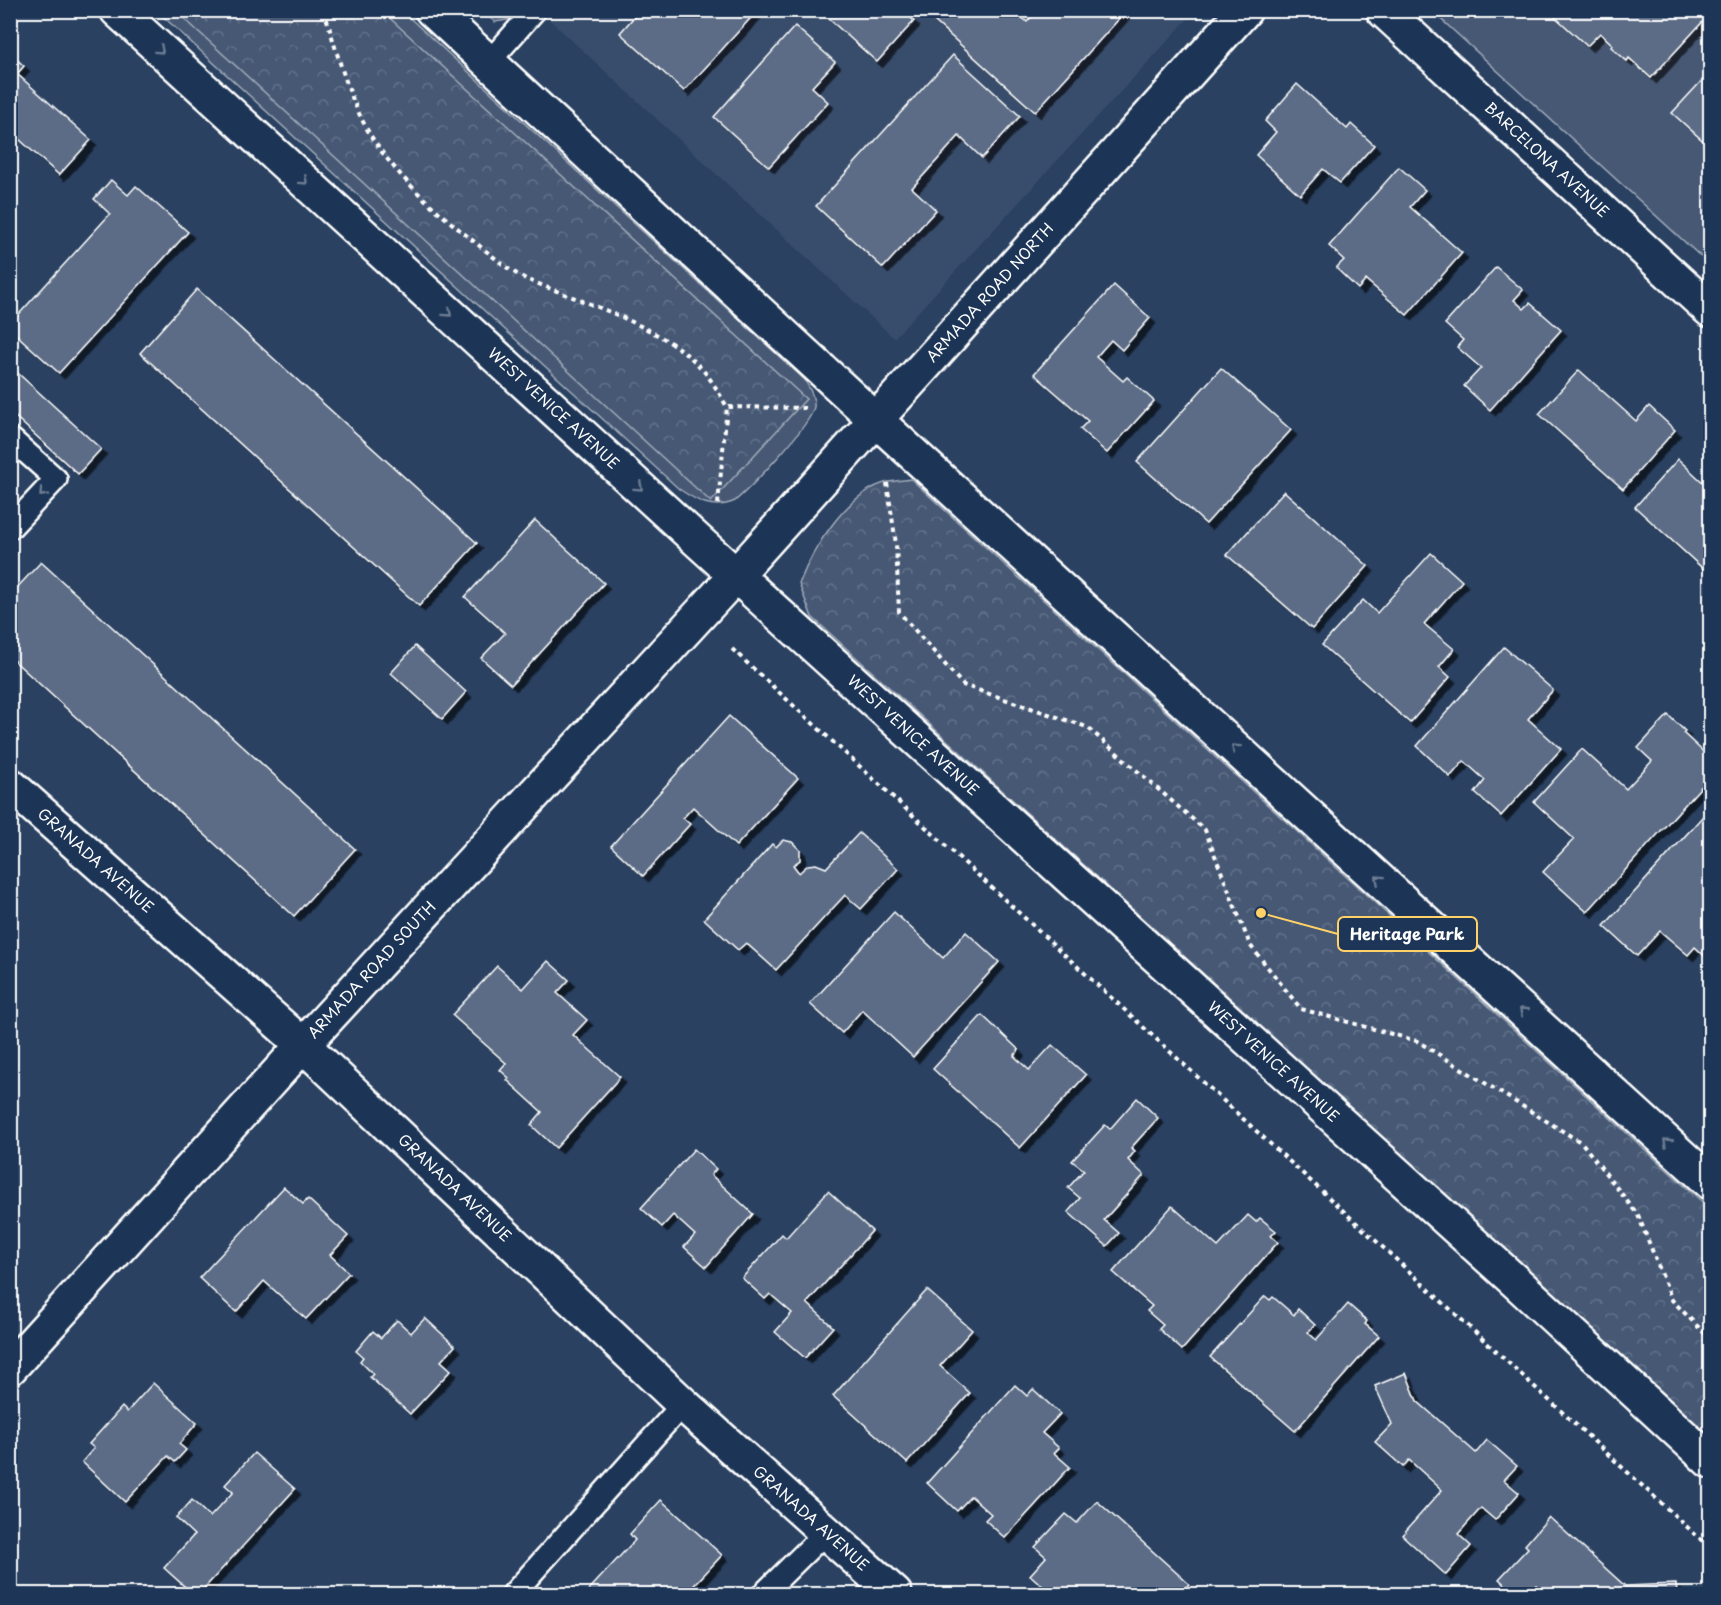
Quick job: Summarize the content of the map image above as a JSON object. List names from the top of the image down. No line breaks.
{"streets":{"street":["BARCELONA AVENUE","ARMADA ROAD NORTH","WEST VENICE AVENUE","GRANADA AVENUE","ARMADA ROAD SOUTH"]},"crossings":[["ARMADA ROAD NORTH","WEST VENICE AVENUE"],["ARMADA ROAD NORTH","ARMADA ROAD SOUTH"],["WEST VENICE AVENUE","ARMADA ROAD SOUTH"],["GRANADA AVENUE","ARMADA ROAD SOUTH"]],"places":["Heritage Park"]}
